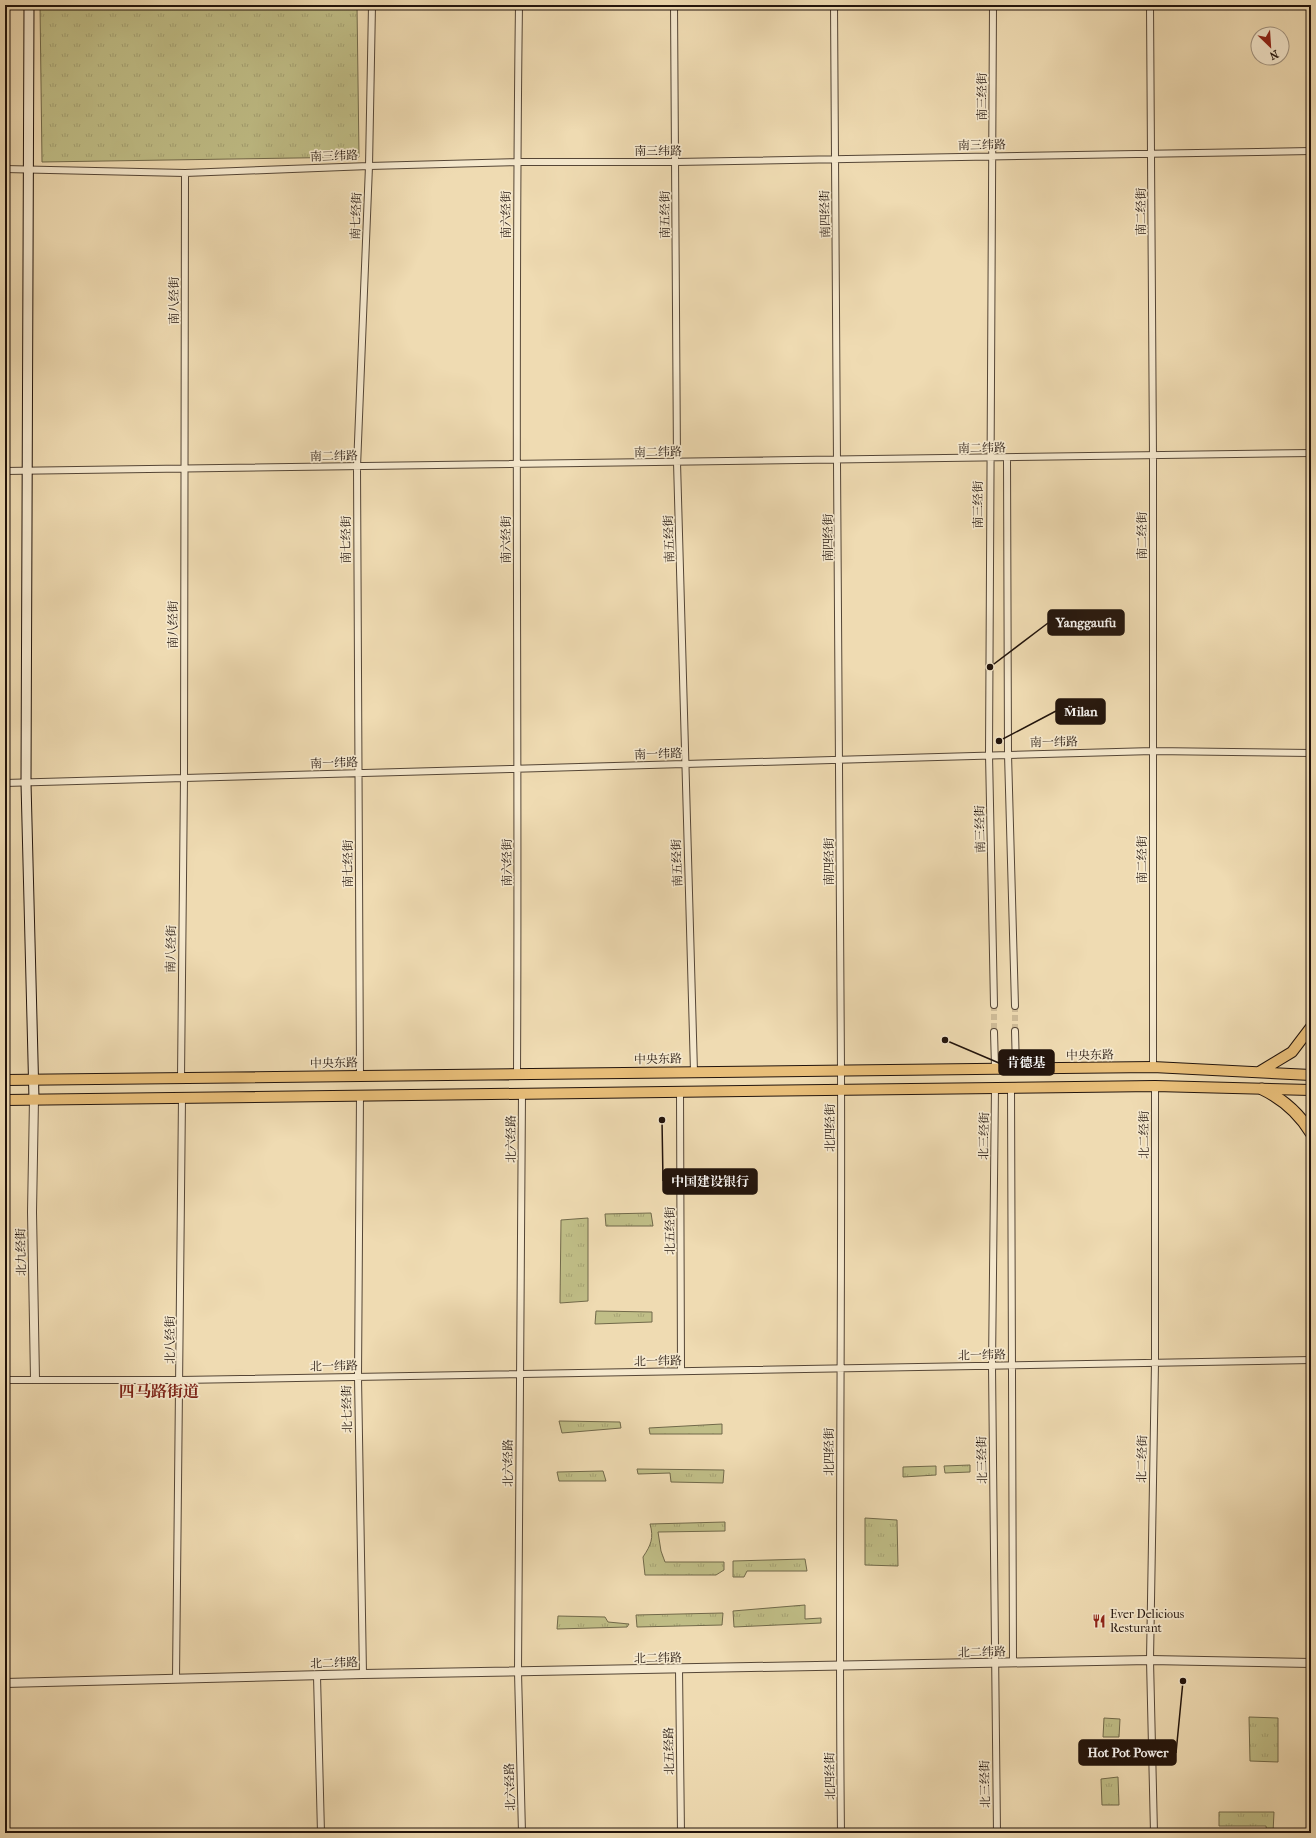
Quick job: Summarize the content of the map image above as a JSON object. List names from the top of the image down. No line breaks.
{"streets":{"main road":["中央东路"],"street":["南三经街","南三纬路","南二经街","南四经街","南六经街","南五经街","南七经街","南八经街","南二纬路","南一纬路","北四经街","北二经街","北三经街","北六经路","北五经街","北九经街","北八经街","北一纬路","北七经街","北二纬路","北五经路"]},"crossings":[["南三经街","南三纬路"],["南三经街","南二纬路"],["南三经街","南一纬路"],["南三纬路","南二经街"],["南三纬路","南四经街"],["南三纬路","南六经街"],["南三纬路","南五经街"],["南三纬路","南七经街"],["南三纬路","南八经街"],["南二经街","南二纬路"],["南二经街","南一纬路"],["南二经街","中央东路"],["南四经街","南二纬路"],["南四经街","南一纬路"],["南四经街","中央东路"],["南四经街","北四经街"],["南六经街","南二纬路"],["南六经街","南一纬路"],["南六经街","中央东路"],["南五经街","南二纬路"],["南五经街","南一纬路"],["南五经街","中央东路"],["南七经街","南二纬路"],["南七经街","南一纬路"],["南七经街","中央东路"],["南八经街","南二纬路"],["南八经街","南一纬路"],["南八经街","中央东路"],["中央东路","北四经街"],["北四经街","北一纬路"],["北四经街","北二纬路"],["北二经街","北一纬路"],["北二经街","北二纬路"],["北三经街","北一纬路"],["北三经街","北二纬路"],["北六经路","北一纬路"],["北六经路","北二纬路"],["北五经街","北一纬路"],["北九经街","北一纬路"],["北八经街","北一纬路"],["北八经街","北二纬路"],["北一纬路","北七经街"],["北七经街","北二纬路"],["北二纬路","北五经路"]],"districts":["四马路街道"],"places":{"other":["Yanggaufu","M̈ilan","肯德基","中国建设银行","Hot Pot Power"],"restaurant":["Ever Delicious Resturant"]},"north":"bottom right"}
